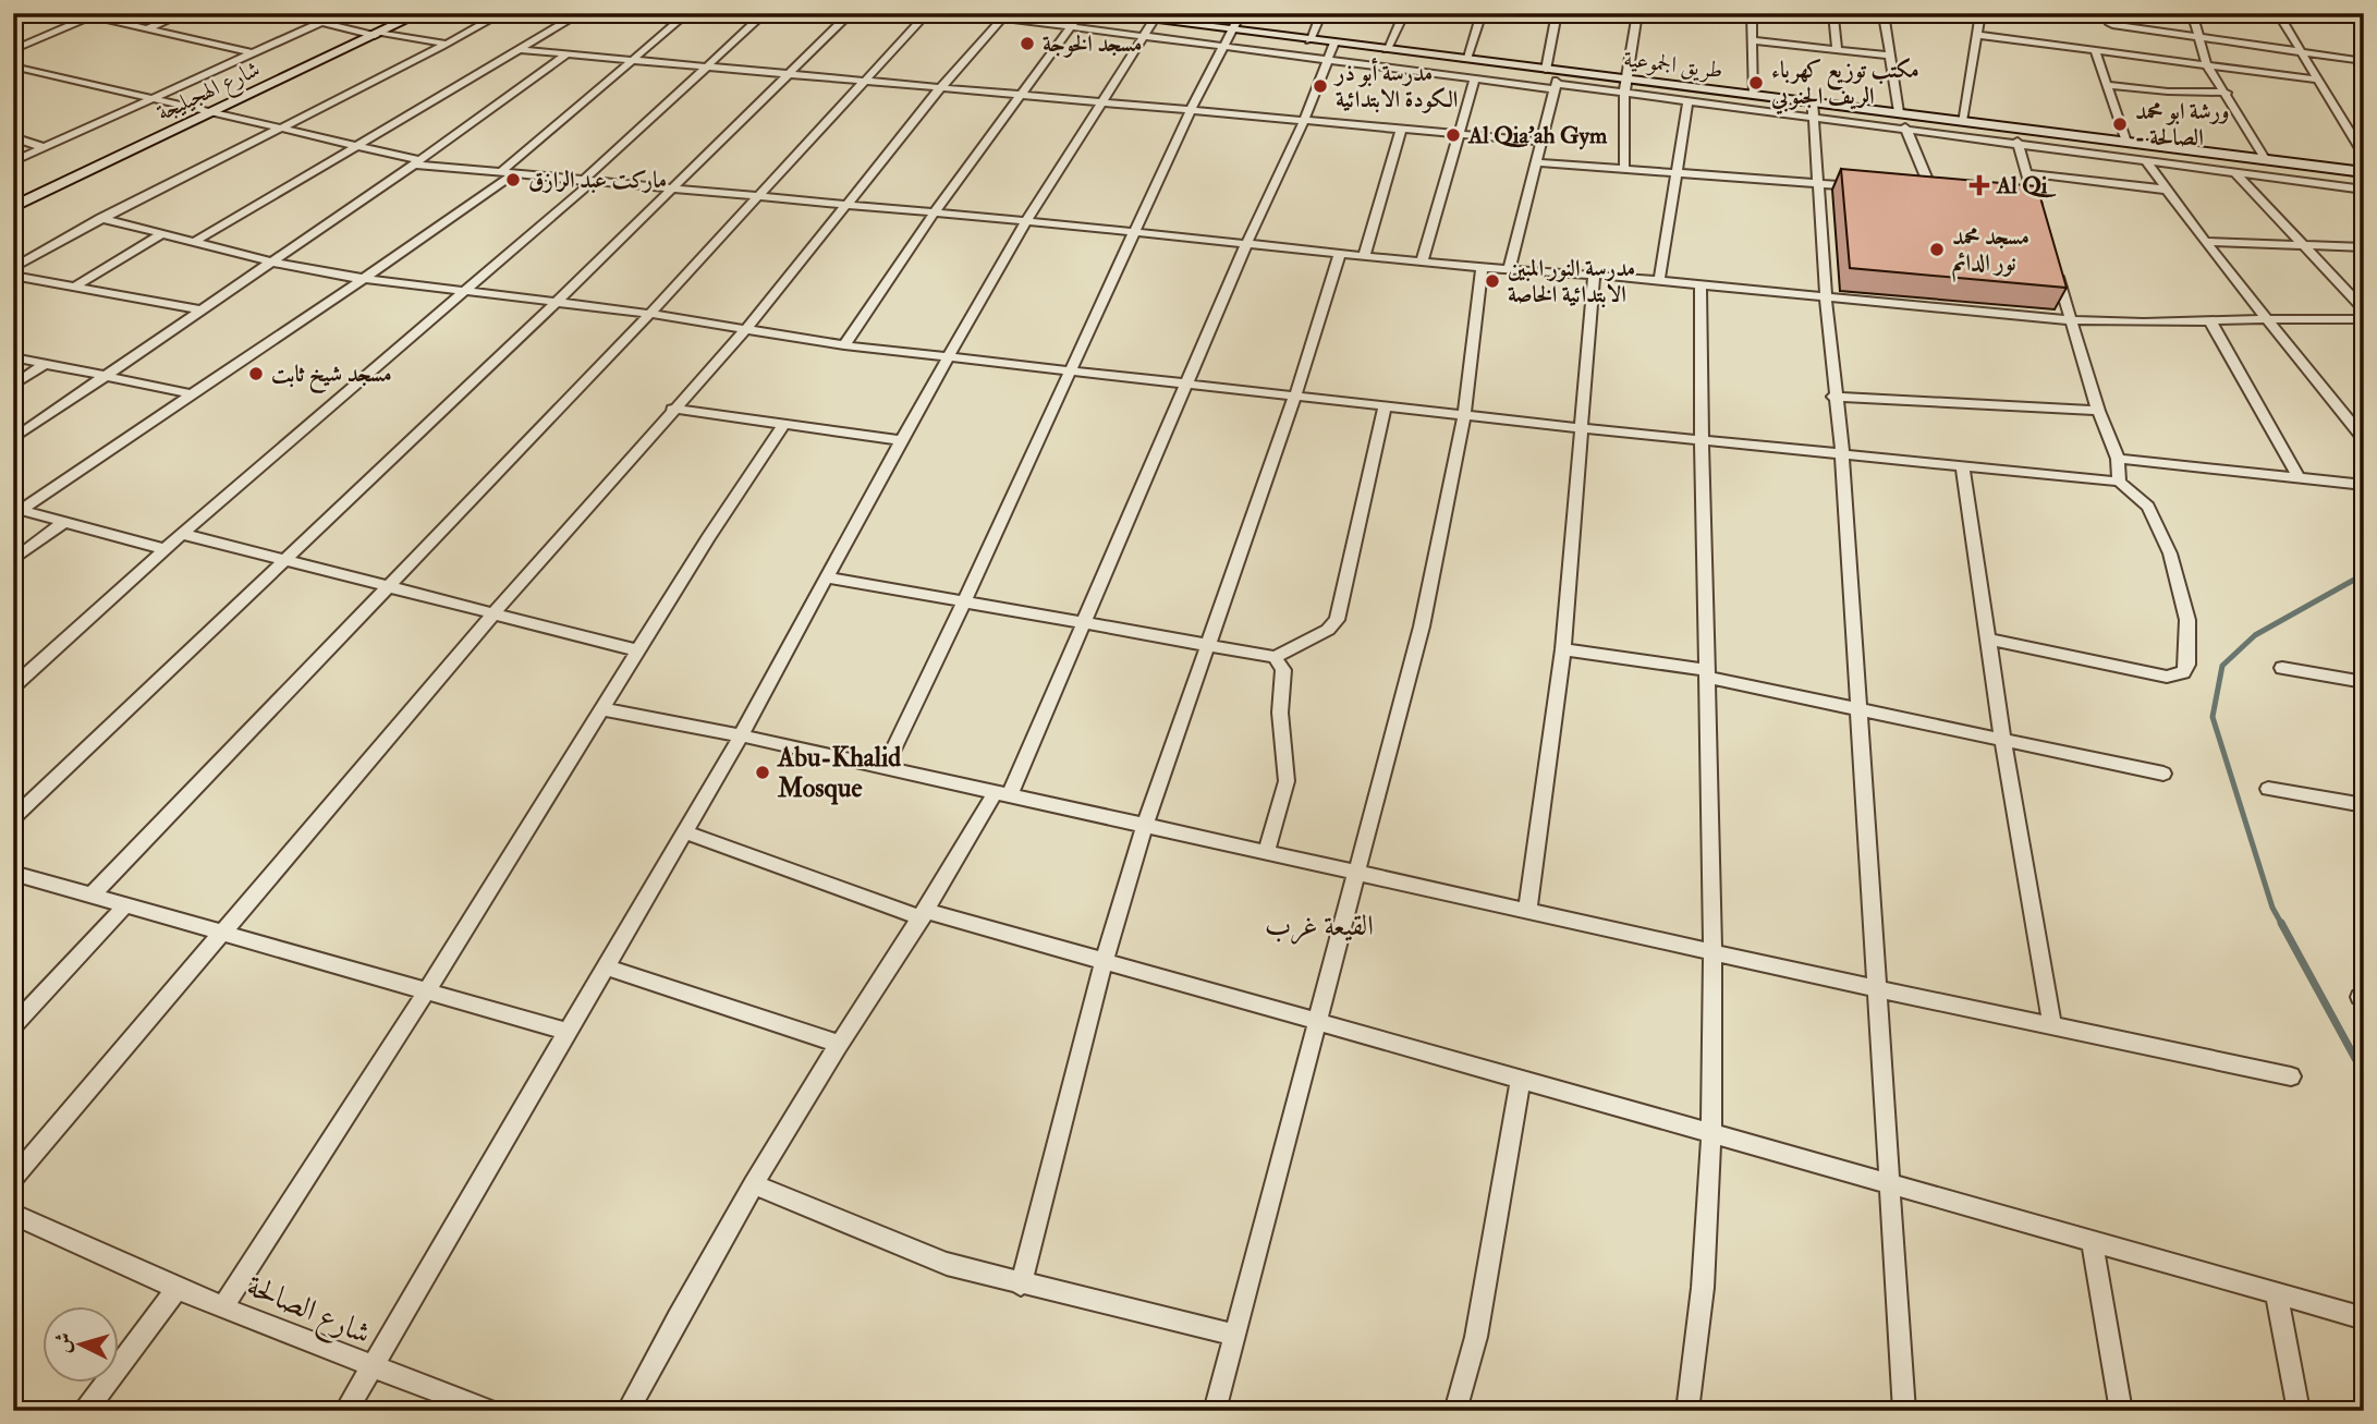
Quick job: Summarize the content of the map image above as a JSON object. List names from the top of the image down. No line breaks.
{"streets":{"main road":["طريق الجموعية","شارع الهجيليجة"],"street":["شارع الصالحة"]},"districts":["القيعة غرب"],"places":{"other":["مسجد الخوجة","مكتب توزيع كهرباء الريف الجنوبي","مدرسة أبو ذر الكودة الابتدائية","ورشة ابو محمد - الصالحة","Al Qia'ah Gym","ماركت عبد الرازق","مسجد محمد نور الدائم","مدرسة النور المبين الابتدائية الخاصة","مسجد شيخ ثابت","Abu-Khalid Mosque"],"health":["Al Qi"]},"north":"left"}
